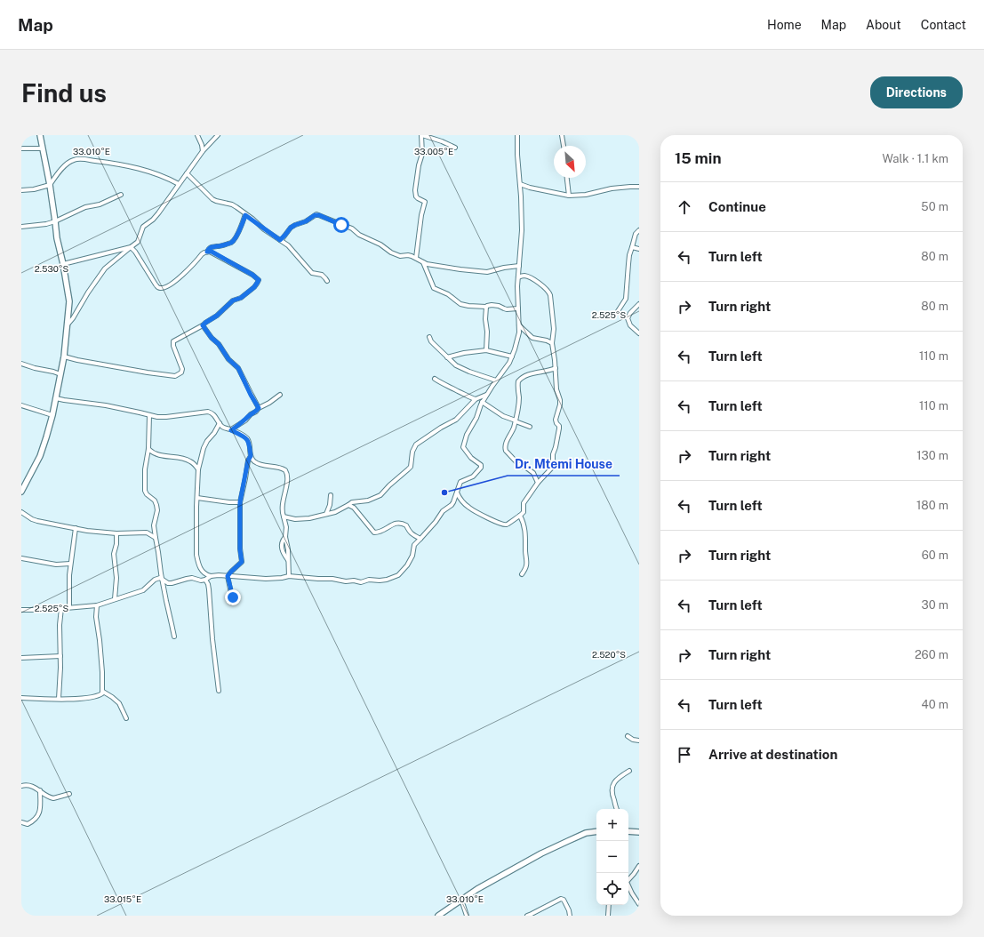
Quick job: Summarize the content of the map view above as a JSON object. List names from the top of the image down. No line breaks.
{"places":["Dr. Mtemi House"],"north":"bottom right","page":{"header":"Map","nav":["Home","Map","About","Contact"],"buttons":"Directions","title":"Find us","heading":["15 min","Walk · 1.1 km"],"list":[["Continue","50 m"],["Turn left","80 m"],["Turn right","80 m"],["Turn left","110 m"],["Turn left","110 m"],["Turn right","130 m"],["Turn left","180 m"],["Turn right","60 m"],["Turn left","30 m"],["Turn right","260 m"],["Turn left","40 m"],"Arrive at destination"],"map_buttons":["+","−"]},"coordinates":["33.010°E","33.005°E","2.530°S","2.525°S","2.520°S","33.015°E"]}
